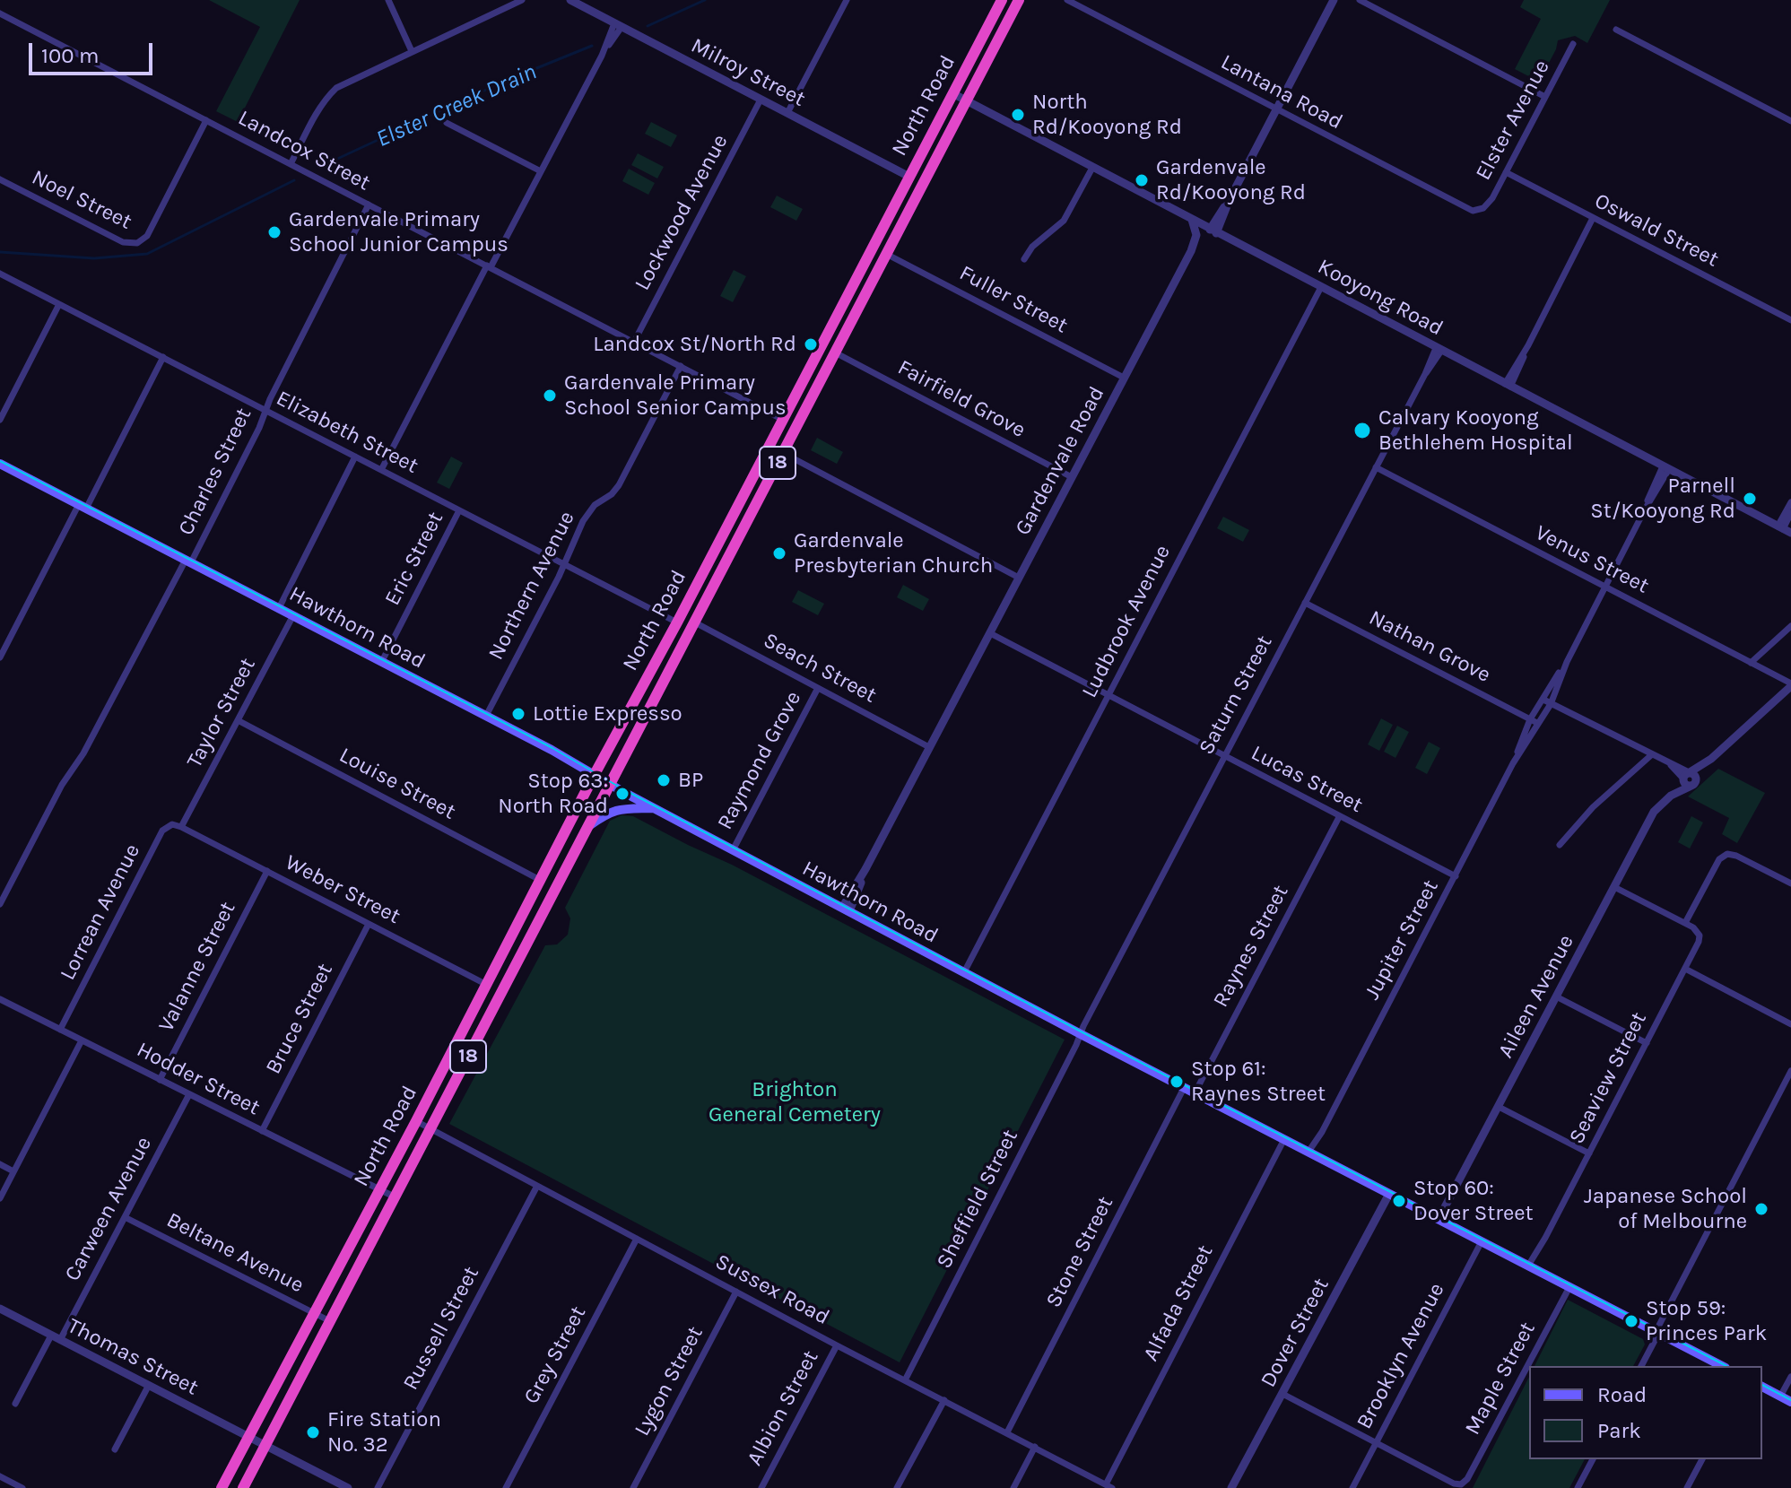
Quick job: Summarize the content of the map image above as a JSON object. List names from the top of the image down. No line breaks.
{"streets":{"highway":["North Road","18"],"main road":["Hawthorn Road"],"street":["Milroy Street","Lantana Road","Elster Avenue","Landcox Street","Noel Street","Lockwood Avenue","Oswald Street","Kooyong Road","Fuller Street","Fairfield Grove","Elizabeth Street","Gardenvale Road","Charles Street","Eric Street","Venus Street","Northern Avenue","Ludbrook Avenue","Nathan Grove","Seach Street","Saturn Street","Taylor Street","Raymond Grove","Lucas Street","Louise Street","Weber Street","Lorrean Avenue","Jupiter Street","Raynes Street","Valanne Street","Aileen Avenue","Bruce Street","Seaview Street","Hodder Street","Sheffield Street","Carween Avenue","Stone Street","Beltane Avenue","Sussex Road","Alfada Street","Russell Street","Dover Street","Grey Street","Brooklyn Avenue","Thomas Street","Maple Street","Lygon Street","Albion Street"]},"crossings":[["Milroy Street","North Road"],["Milroy Street","Lockwood Avenue"],["Lantana Road","Elster Avenue"],["North Road","Landcox Street"],["North Road","Kooyong Road"],["North Road","Fuller Street"],["North Road","Fairfield Grove"],["North Road","Elizabeth Street"],["North Road","Hawthorn Road"],["North Road","Seach Street"],["North Road","Louise Street"],["North Road","Weber Street"],["North Road","Hodder Street"],["North Road","Beltane Avenue"],["North Road","Sussex Road"],["North Road","Thomas Street"],["Elster Avenue","Oswald Street"],["Landcox Street","Noel Street"],["Landcox Street","Lockwood Avenue"],["Landcox Street","Charles Street"],["Landcox Street","Northern Avenue"],["Kooyong Road","Gardenvale Road"],["Kooyong Road","Ludbrook Avenue"],["Kooyong Road","Saturn Street"],["Kooyong Road","Jupiter Street"],["Fuller Street","Gardenvale Road"],["Fairfield Grove","Gardenvale Road"],["Elizabeth Street","Charles Street"],["Elizabeth Street","Eric Street"],["Elizabeth Street","Northern Avenue"],["Gardenvale Road","Hawthorn Road"],["Gardenvale Road","Seach Street"],["Gardenvale Road","Lucas Street"],["Charles Street","Hawthorn Road"],["Eric Street","Hawthorn Road"],["Venus Street","Saturn Street"],["Venus Street","Jupiter Street"],["Venus Street","Aileen Avenue"],["Northern Avenue","Hawthorn Road"],["Ludbrook Avenue","Hawthorn Road"],["Ludbrook Avenue","Lucas Street"],["Hawthorn Road","Saturn Street"],["Hawthorn Road","Taylor Street"],["Hawthorn Road","Raymond Grove"],["Hawthorn Road","Jupiter Street"],["Hawthorn Road","Raynes Street"],["Hawthorn Road","Aileen Avenue"],["Hawthorn Road","Seaview Street"],["Hawthorn Road","Sheffield Street"],["Hawthorn Road","Stone Street"],["Hawthorn Road","Alfada Street"],["Hawthorn Road","Dover Street"],["Hawthorn Road","Brooklyn Avenue"],["Hawthorn Road","Maple Street"],["Nathan Grove","Saturn Street"],["Nathan Grove","Jupiter Street"],["Seach Street","Raymond Grove"],["Saturn Street","Lucas Street"],["Saturn Street","Sheffield Street"],["Taylor Street","Louise Street"],["Taylor Street","Weber Street"],["Taylor Street","Lorrean Avenue"],["Lucas Street","Jupiter Street"],["Lucas Street","Raynes Street"],["Weber Street","Lorrean Avenue"],["Weber Street","Valanne Street"],["Weber Street","Bruce Street"],["Lorrean Avenue","Hodder Street"],["Valanne Street","Hodder Street"],["Bruce Street","Hodder Street"],["Hodder Street","Carween Avenue"],["Sheffield Street","Sussex Road"],["Carween Avenue","Beltane Avenue"],["Carween Avenue","Thomas Street"],["Stone Street","Sussex Road"],["Sussex Road","Alfada Street"],["Sussex Road","Russell Street"],["Sussex Road","Grey Street"],["Sussex Road","Lygon Street"],["Sussex Road","Albion Street"],["Brooklyn Avenue","Maple Street"]],"water":["Elster Creek Drain"],"parks":["Brighton General Cemetery"],"places":["North Rd/Kooyong Rd","Gardenvale Rd/Kooyong Rd","Gardenvale Primary School Junior Campus","Landcox St/North Rd","Gardenvale Primary School Senior Campus","Calvary Kooyong Bethlehem Hospital","Parnell St/Kooyong Rd","Gardenvale Presbyterian Church","Lottie Expresso","BP","Stop 63: North Road","Stop 61: Raynes Street","Stop 60: Dover Street","Japanese School of Melbourne","Stop 59: Princes Park","Fire Station No. 32"],"legend":["Road","Park"],"scale_bar":"100 m"}
